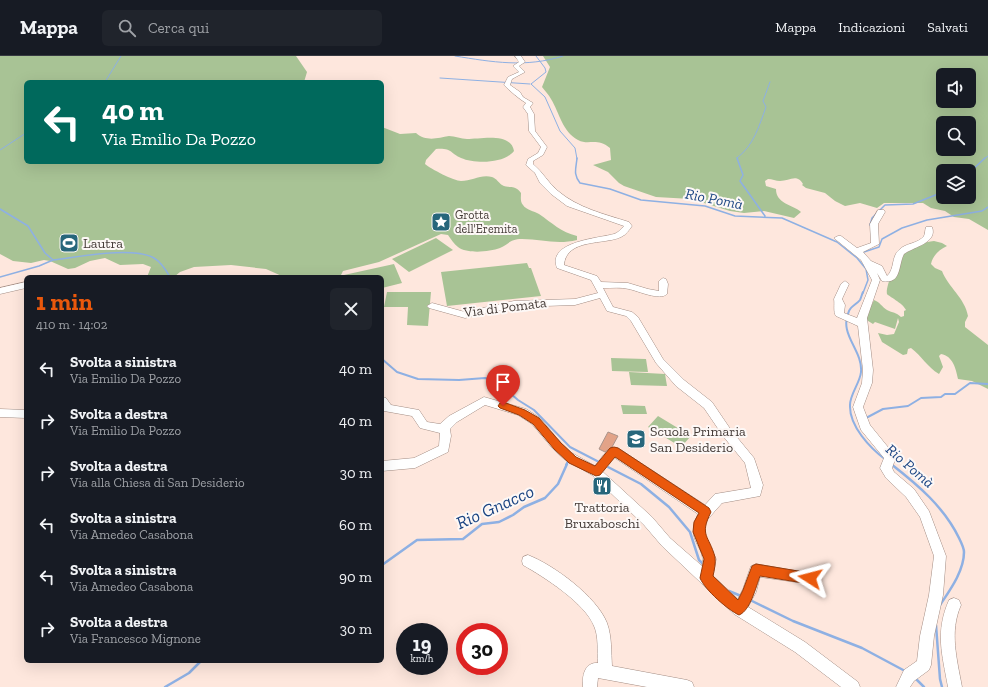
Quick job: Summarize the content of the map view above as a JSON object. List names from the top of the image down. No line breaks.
{"streets":{"street":["Via di Pomata"]},"water":["Rio Pomà","Rio Gnacco"],"places":{"place":["Grotta dell'Eremita"],"sports":["Lautra"],"school or university":["Scuola Primaria San Desiderio"],"restaurant":["Trattoria Bruxaboschi"]},"page":{"header":"Mappa","search":"Cerca qui","nav":["Mappa","Indicazioni","Salvati"],"turn":["40 m","Via Emilio Da Pozzo"],"heading":["1 min","410 m · 14:02"],"list":[{"name":"Svolta a sinistra","note":"Via Emilio Da Pozzo","value":"40 m"},{"name":"Svolta a destra","note":"Via Emilio Da Pozzo","value":"40 m"},{"name":"Svolta a destra","note":"Via alla Chiesa di San Desiderio","value":"30 m"},{"name":"Svolta a sinistra","note":"Via Amedeo Casabona","value":"60 m"},{"name":"Svolta a sinistra","note":"Via Amedeo Casabona","value":"90 m"},{"name":"Svolta a destra","note":"Via Francesco Mignone","value":"30 m"}],"speed":"19 km/h","limit":"30"}}
